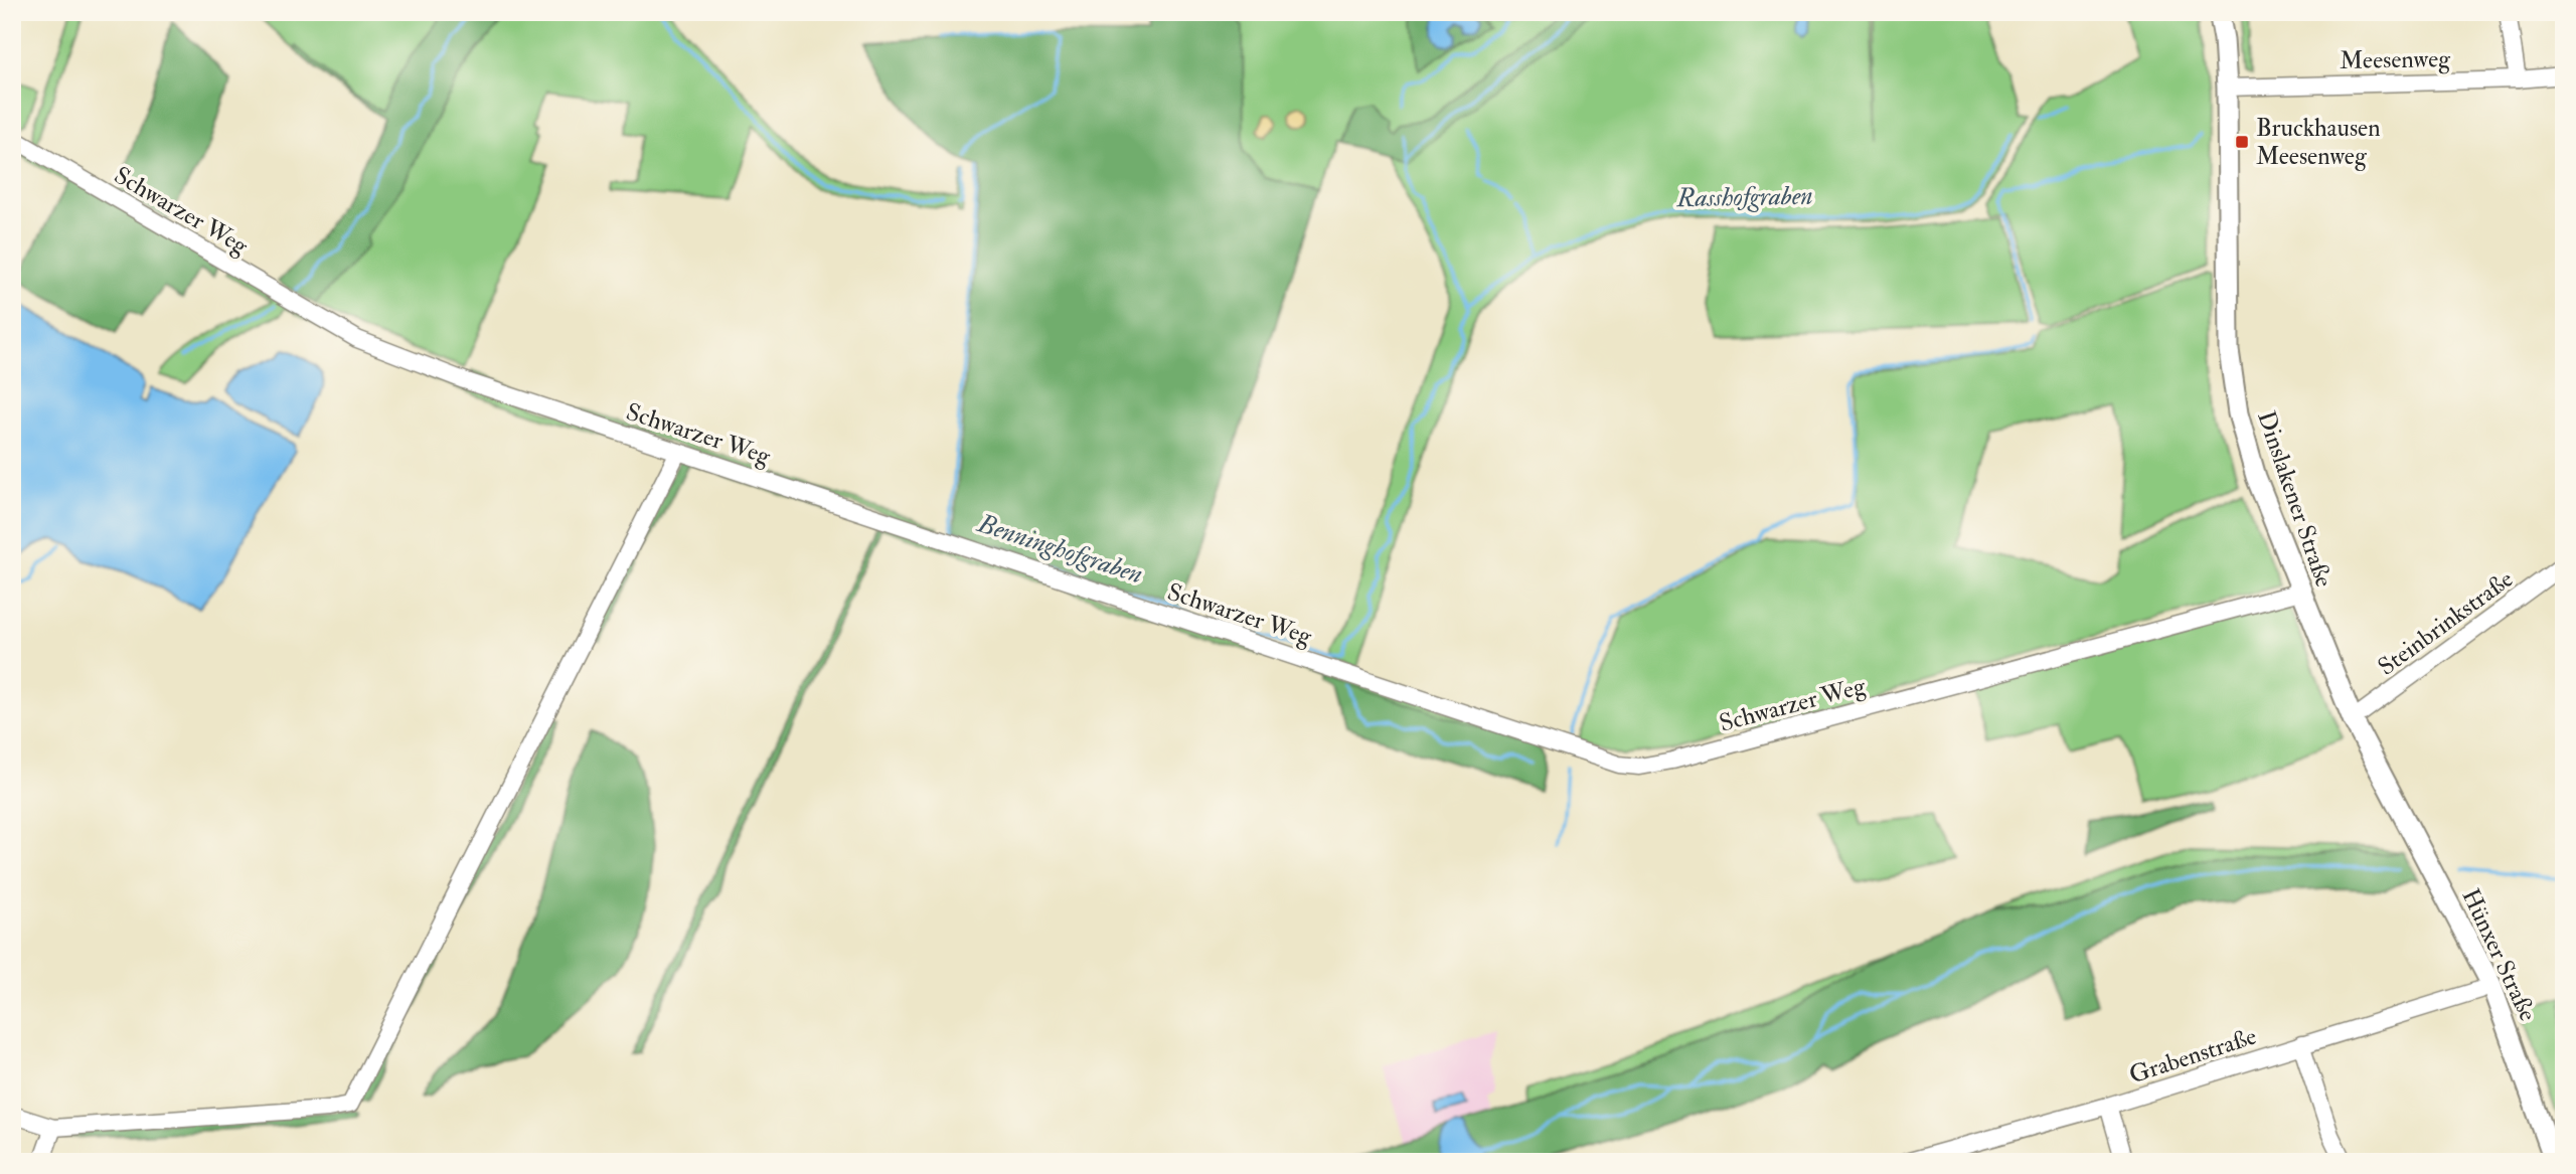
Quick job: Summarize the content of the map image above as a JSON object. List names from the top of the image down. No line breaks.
{"streets":{"main road":["Dinslakener Straße","Hünxer Straße"],"street":["Meesenweg","Schwarzer Weg","Steinbrinkstraße","Grabenstraße"]},"crossings":[["Meesenweg","Dinslakener Straße"],["Schwarzer Weg","Dinslakener Straße"],["Dinslakener Straße","Steinbrinkstraße"],["Dinslakener Straße","Hünxer Straße"],["Hünxer Straße","Grabenstraße"]],"water":["Rasshofgraben","Benninghofgraben"],"places":{"transit":["Bruckhausen Meesenweg"]}}
